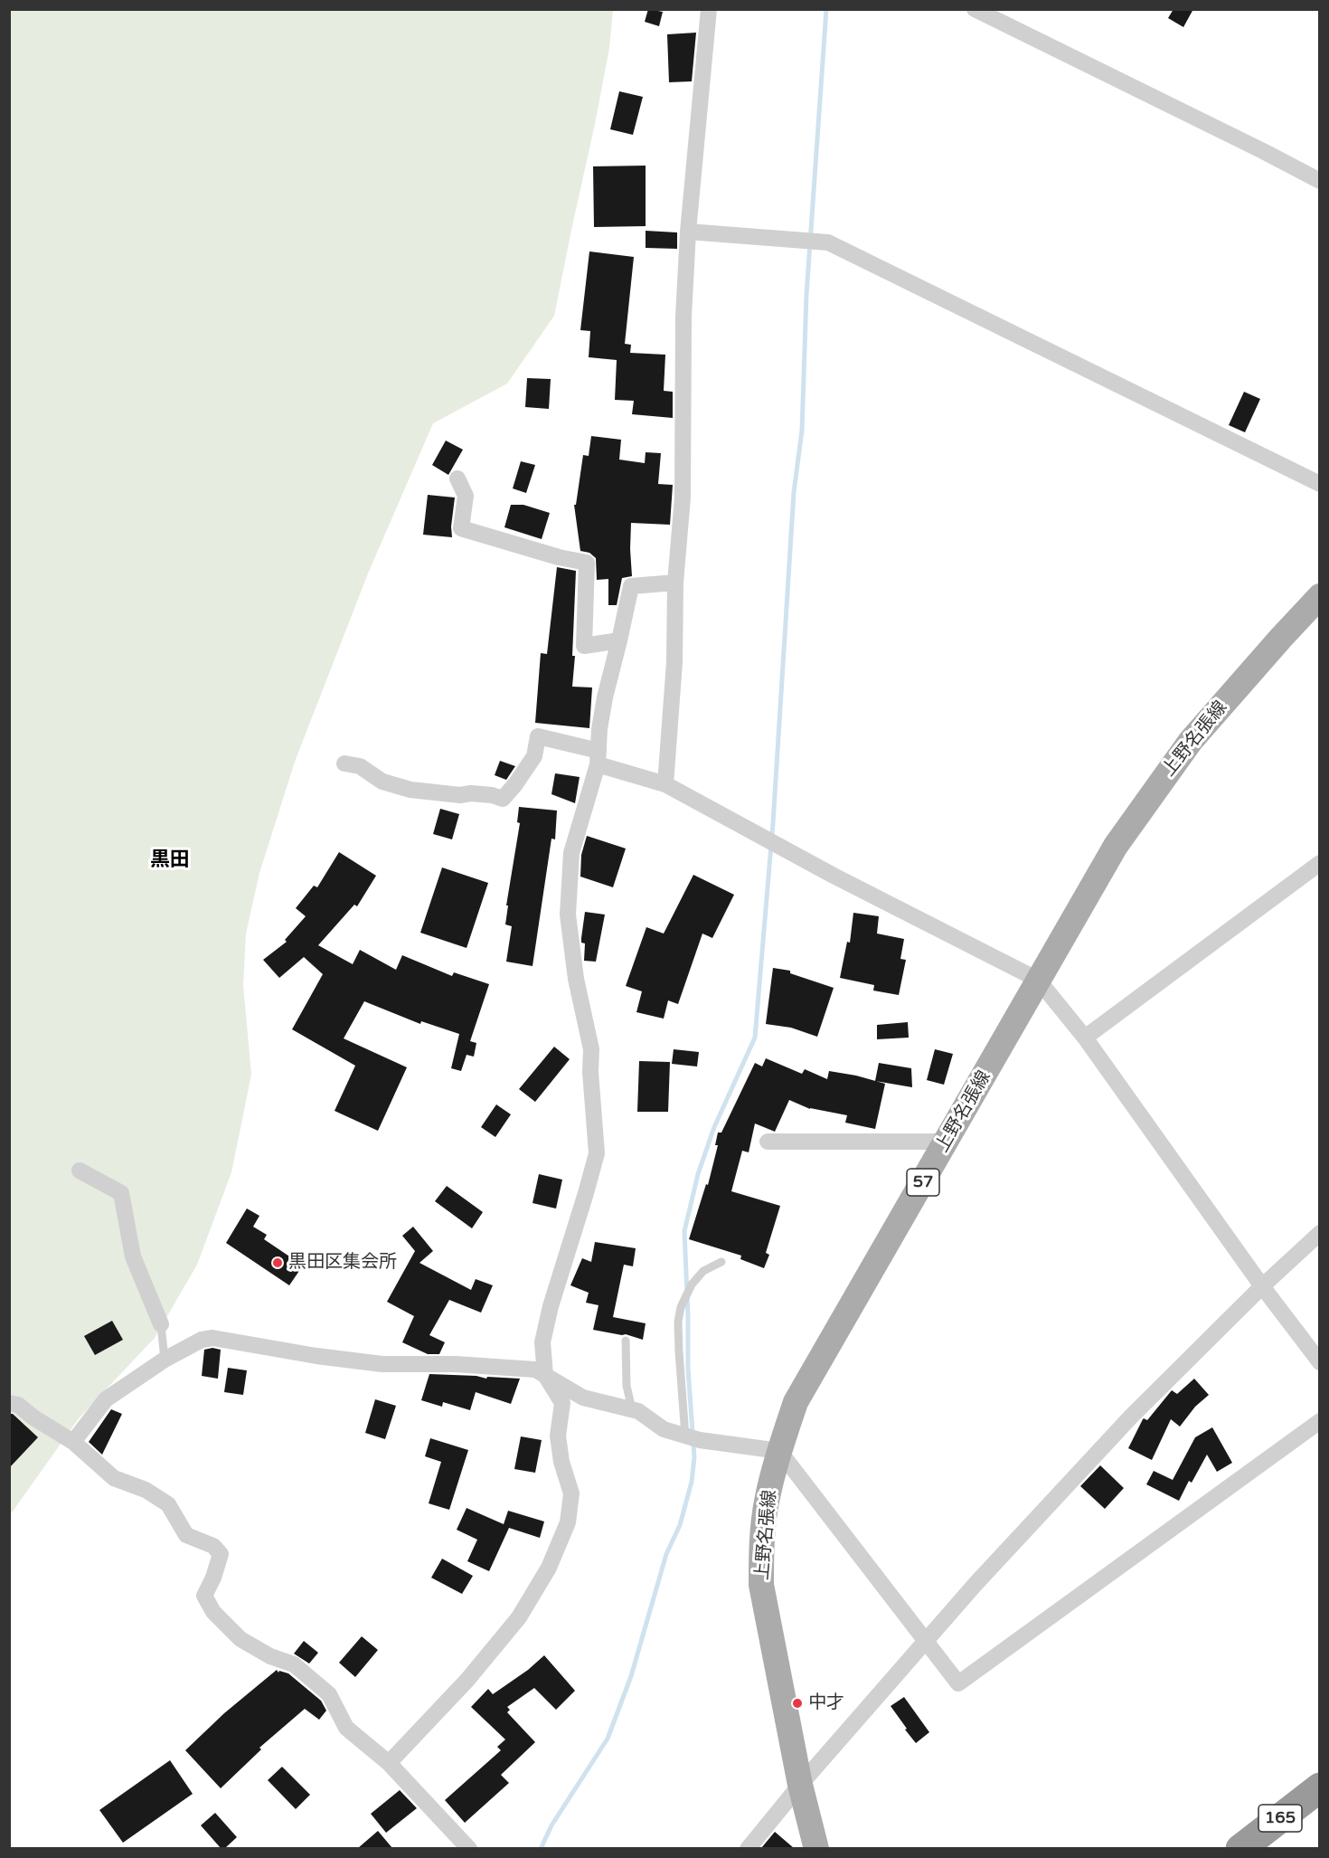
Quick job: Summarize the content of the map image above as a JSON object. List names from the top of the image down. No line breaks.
{"streets":{"highway":["165"],"main road":["上野名張線","57"]},"districts":["黒田"],"places":["黒田区集会所","中才"]}
